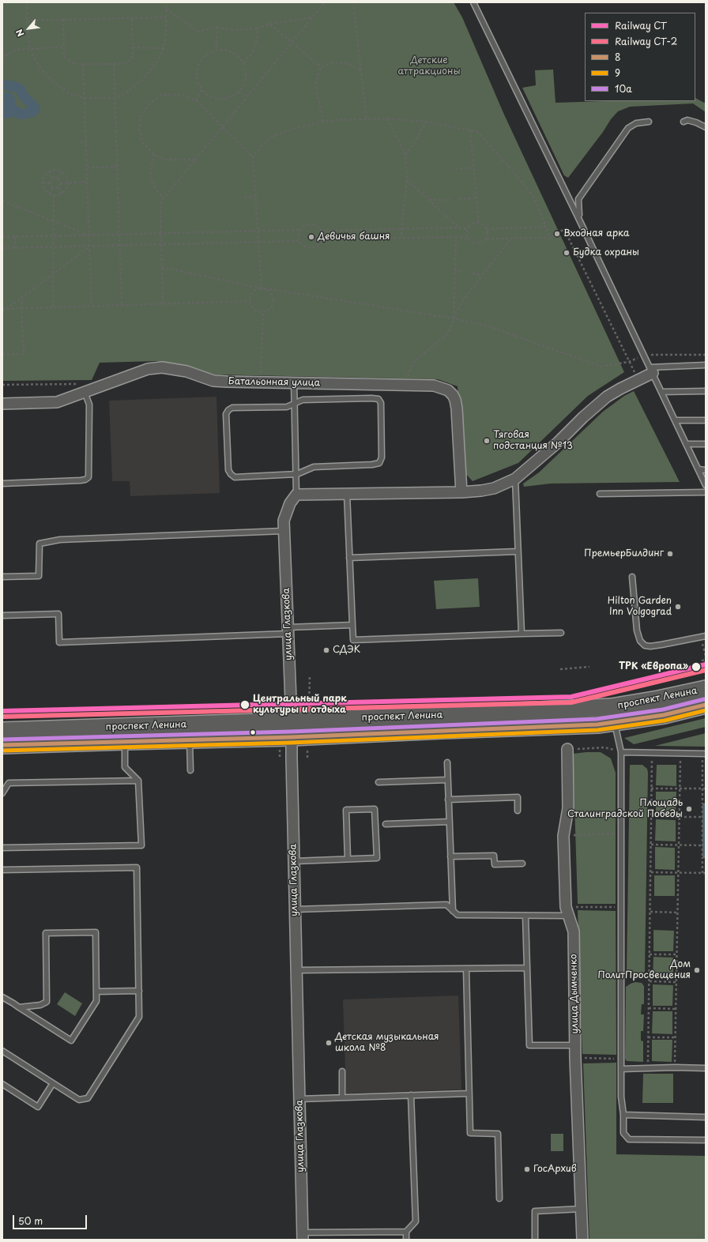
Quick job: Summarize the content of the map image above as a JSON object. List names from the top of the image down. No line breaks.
{"streets":{"main road":["проспект Ленина"],"street":["Батальонная улица","улица Глазкова","улица Дымченко"]},"crossings":[["улица Глазкова","проспект Ленина"]],"parks":["Детские аттракционы"],"places":["Входная арка","Девичья башня","Будка охраны","Тяговая подстанция №13","ПремьерБилдинг","Hilton Garden Inn Volgograd","СДЭК","ТРК «Европа»","Центральный парк культуры и отдыха","Площадь Сталинградской Победы","Дом ПолитПросвещения","Детская музыкальная школа №8","ГосАрхив"],"lines":["rail line СТ","rail line СТ-2","transit line 10а","transit line 8","transit line 9"],"legend":["Railway СТ","Railway СТ-2","8","9","10а"],"scale_bar":"50 m","north":"bottom left"}
